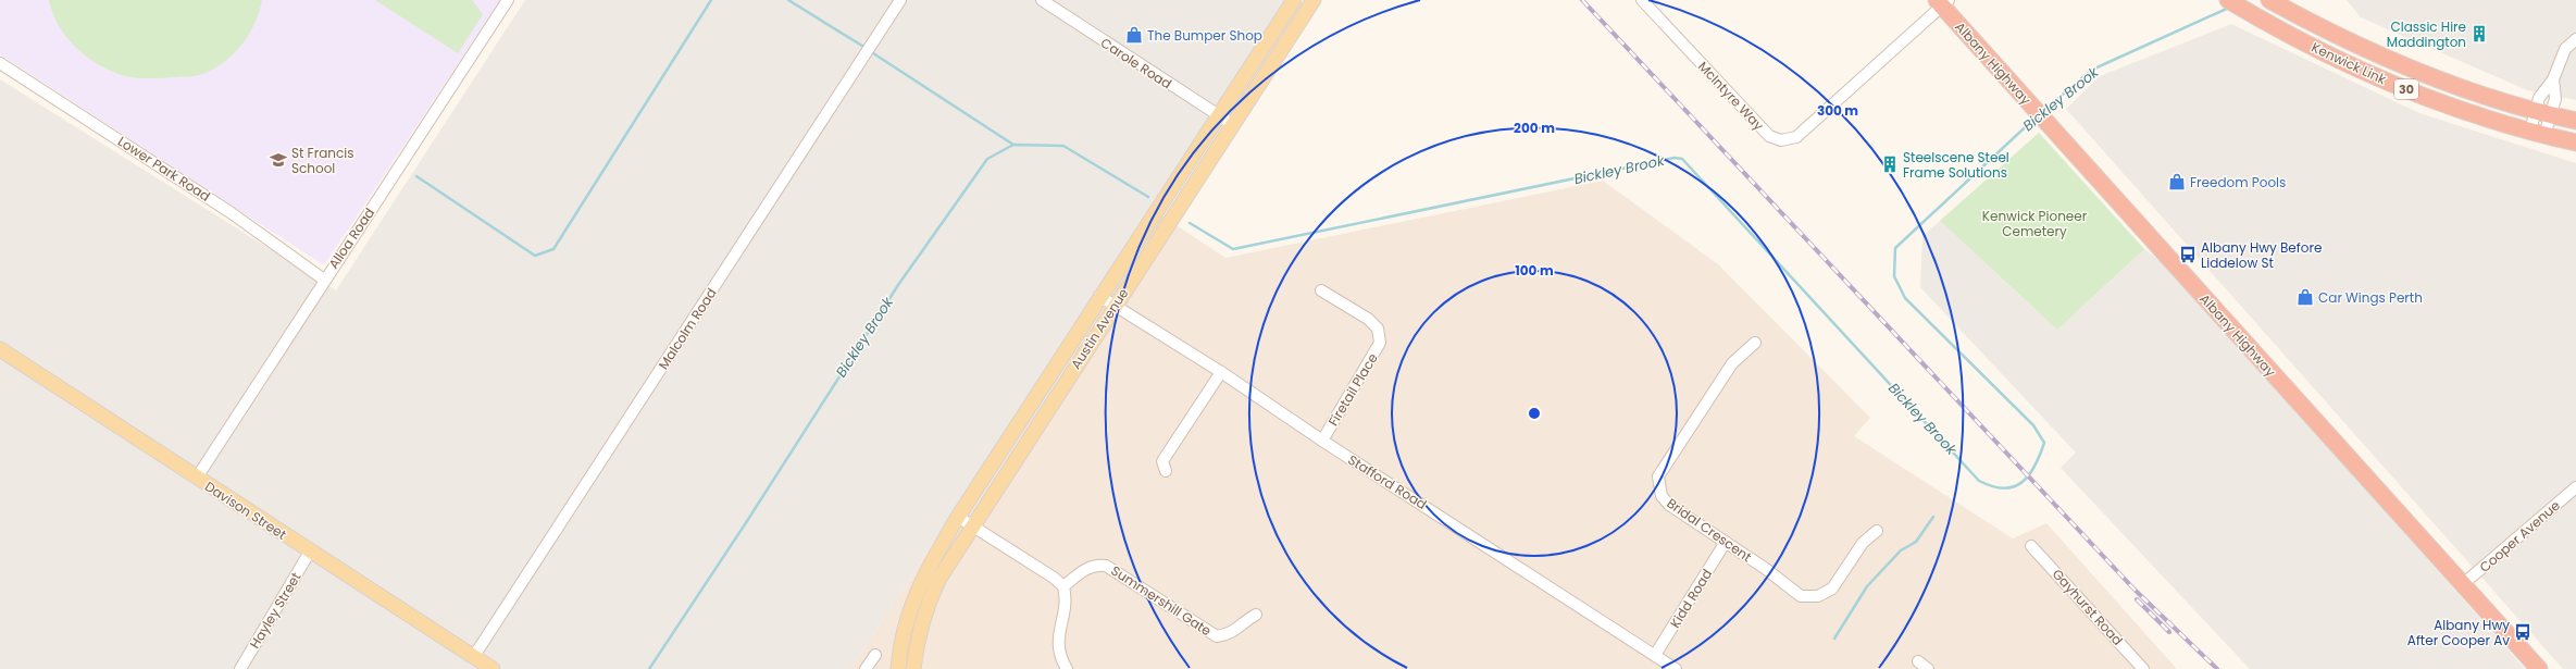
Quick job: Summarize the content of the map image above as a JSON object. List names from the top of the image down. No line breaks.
{"streets":{"highway":["Albany Highway","Kenwick Link","30"],"main road":["Austin Avenue","Davison Street"],"street":["Carole Road","McIntyre Way","Lower Park Road","Alloa Road","Malcolm Road","Firetail Place","Stafford Road","Bridal Crescent","Cooper Avenue","Kidd Road","Summershill Gate","Gayhurst Road","Hayley Street"]},"crossings":[["Carole Road","Austin Avenue"],["Albany Highway","McIntyre Way"],["Albany Highway","Cooper Avenue"],["Lower Park Road","Alloa Road"],["Alloa Road","Davison Street"],["Malcolm Road","Davison Street"],["Austin Avenue","Stafford Road"],["Firetail Place","Stafford Road"],["Stafford Road","Kidd Road"],["Davison Street","Hayley Street"],["Bridal Crescent","Kidd Road"]],"water":["Bickley Brook"],"parks":["Kenwick Pioneer Cemetery"],"places":{"building":["Classic Hire Maddington","Steelscene Steel Frame Solutions"],"shop":["The Bumper Shop","Freedom Pools","Car Wings Perth"],"school or university":["St Francis School"],"bus stop":["Albany Hwy Before Liddelow St","Albany Hwy After Cooper Av"]},"rings":["300 m","200 m","100 m"]}
